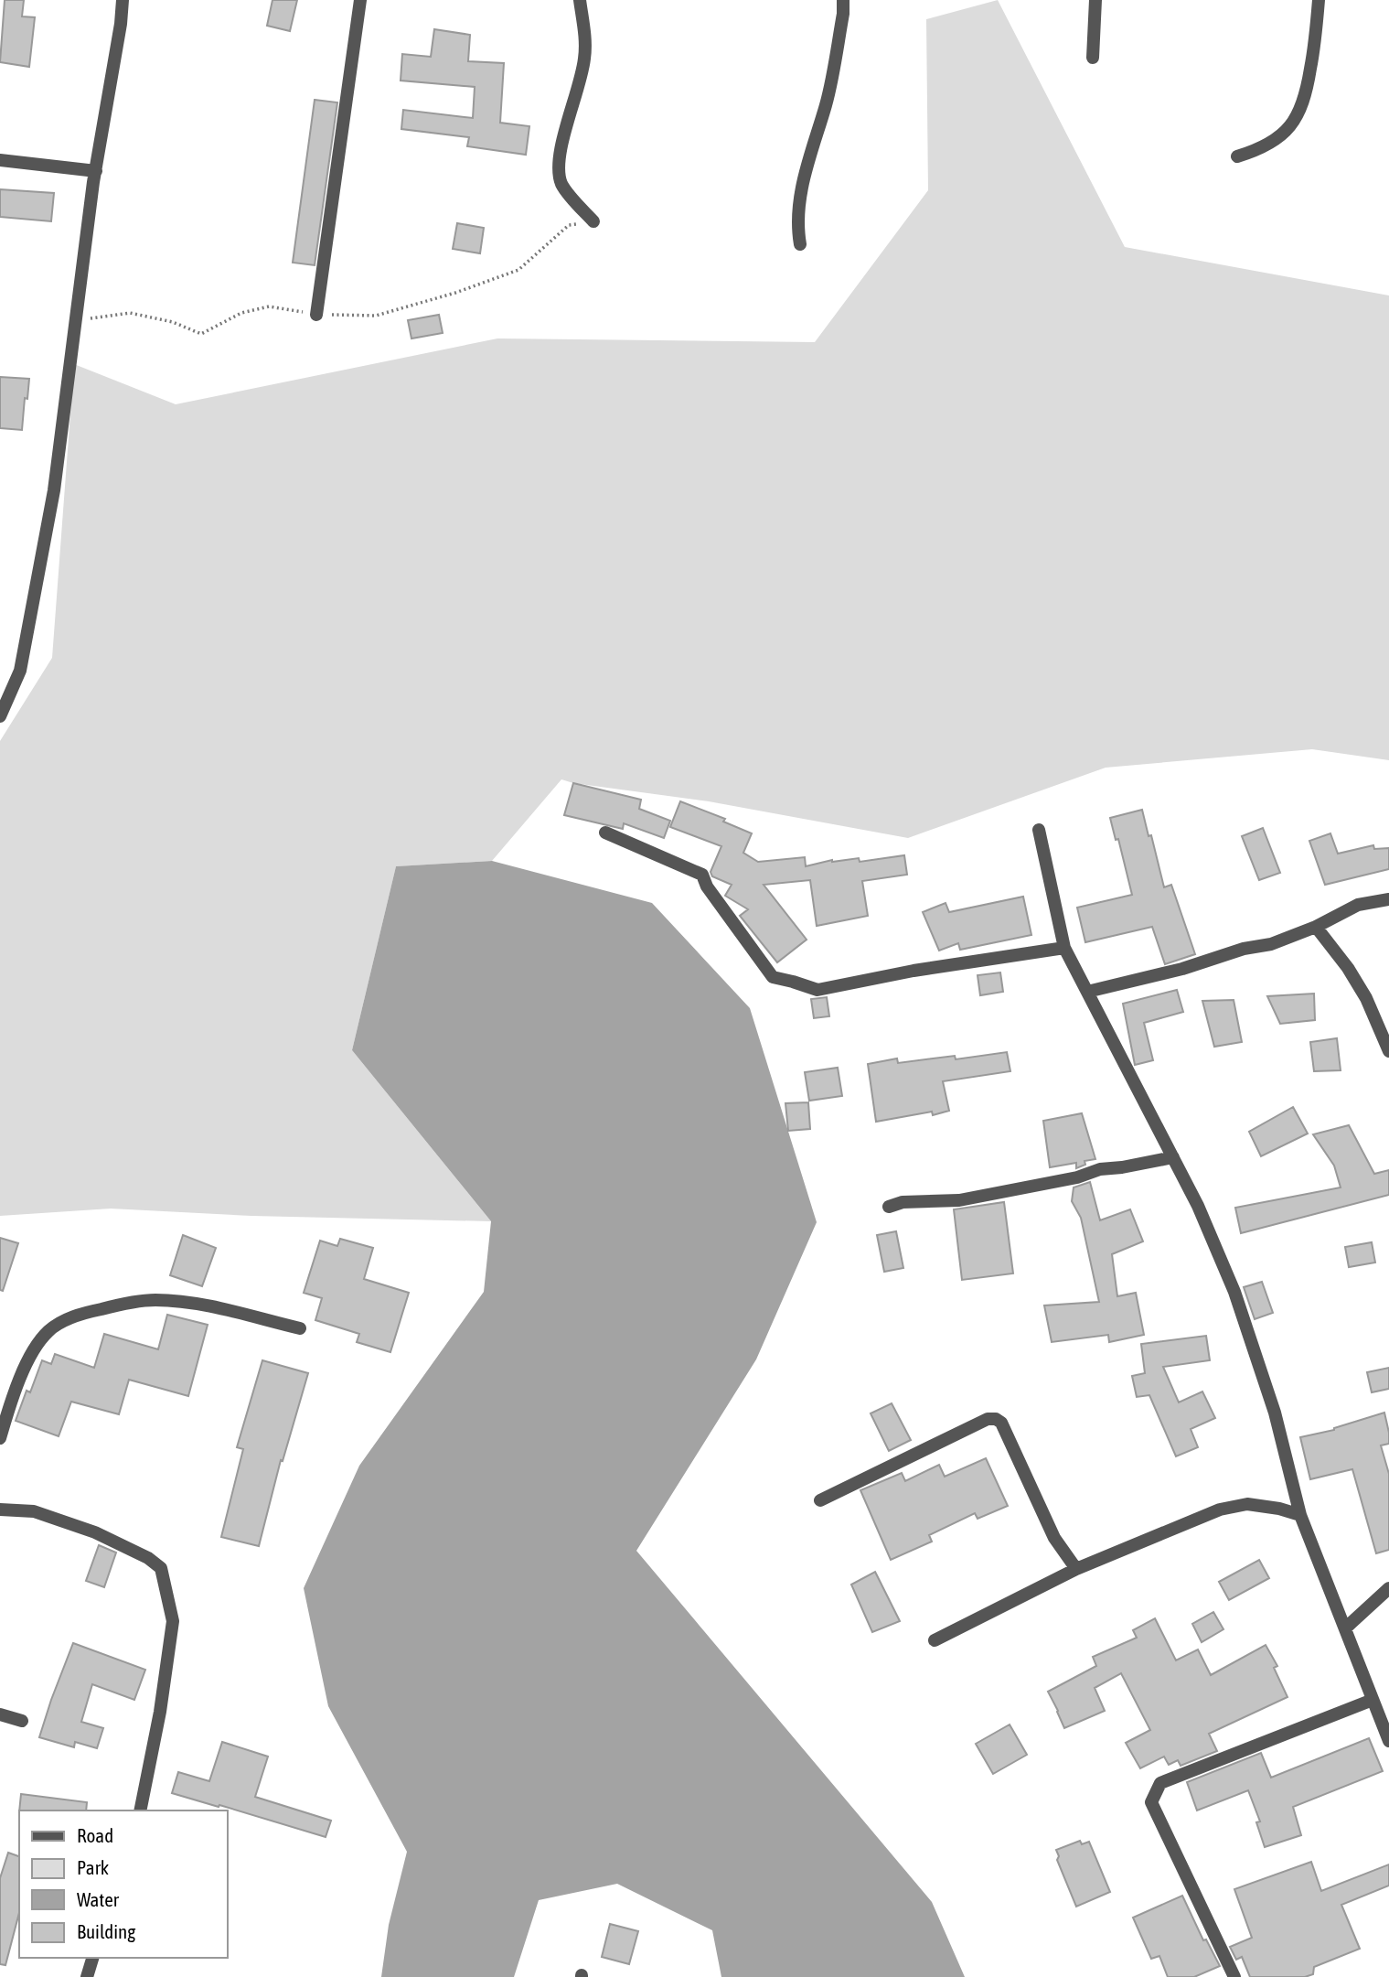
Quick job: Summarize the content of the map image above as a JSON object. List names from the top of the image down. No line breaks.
{"legend":["Road","Park","Water","Building"]}
